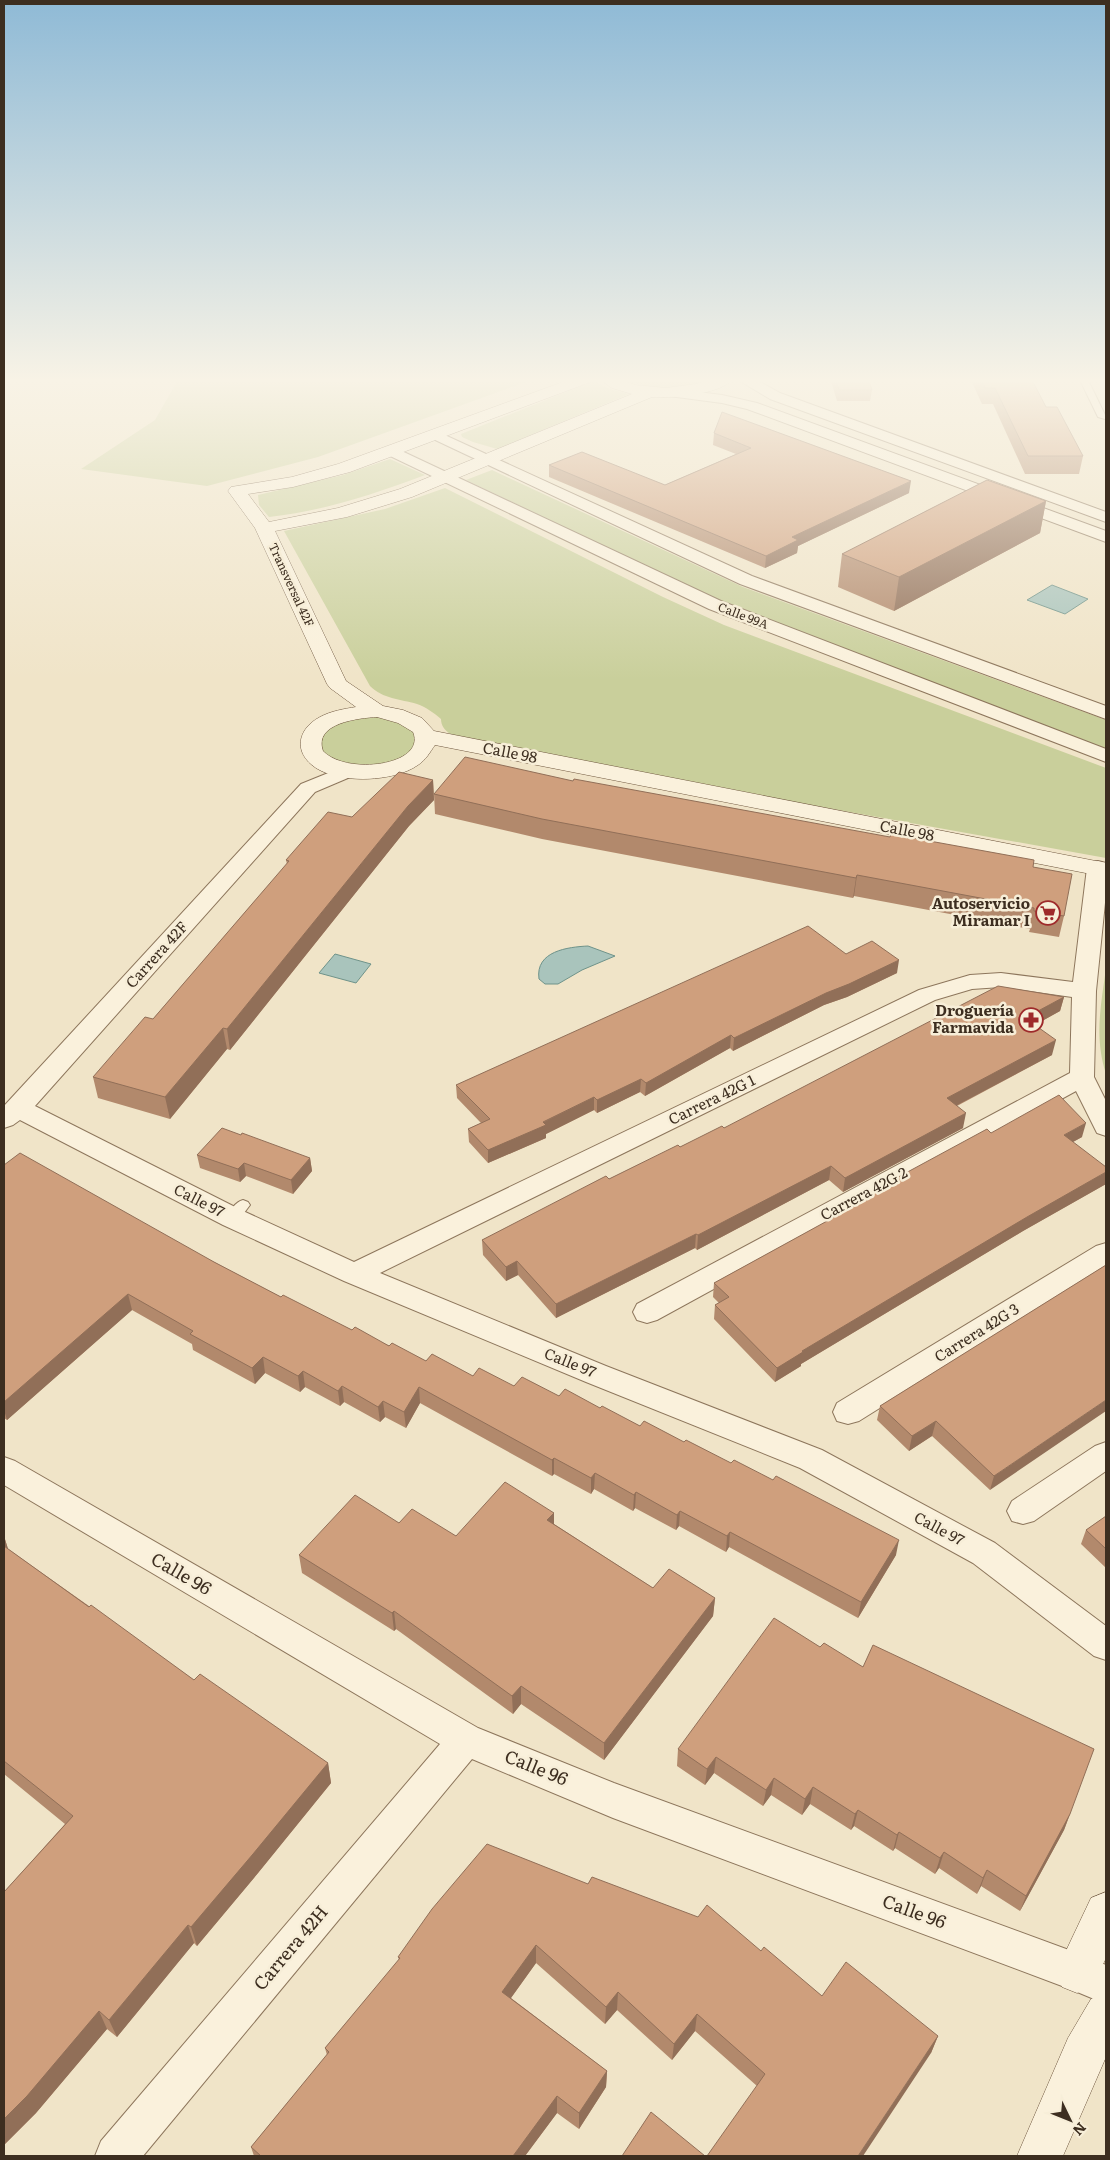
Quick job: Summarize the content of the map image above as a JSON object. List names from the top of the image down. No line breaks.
{"streets":{"street":["Transversal 42F","Calle 99A","Calle 98","Carrera 42F","Carrera 42G 1","Carrera 42G 2","Calle 97","Carrera 42G 3","Calle 96","Carrera 42H"]},"crossings":[["Calle 98","Carrera 42G 1"],["Calle 98","Carrera 42G 2"],["Carrera 42F","Calle 97"],["Carrera 42G 1","Calle 97"],["Calle 96","Carrera 42H"]],"places":{"supermarket":["Autoservicio Miramar I"],"pharmacy":["Droguería Farmavida"]},"north":"bottom right"}
